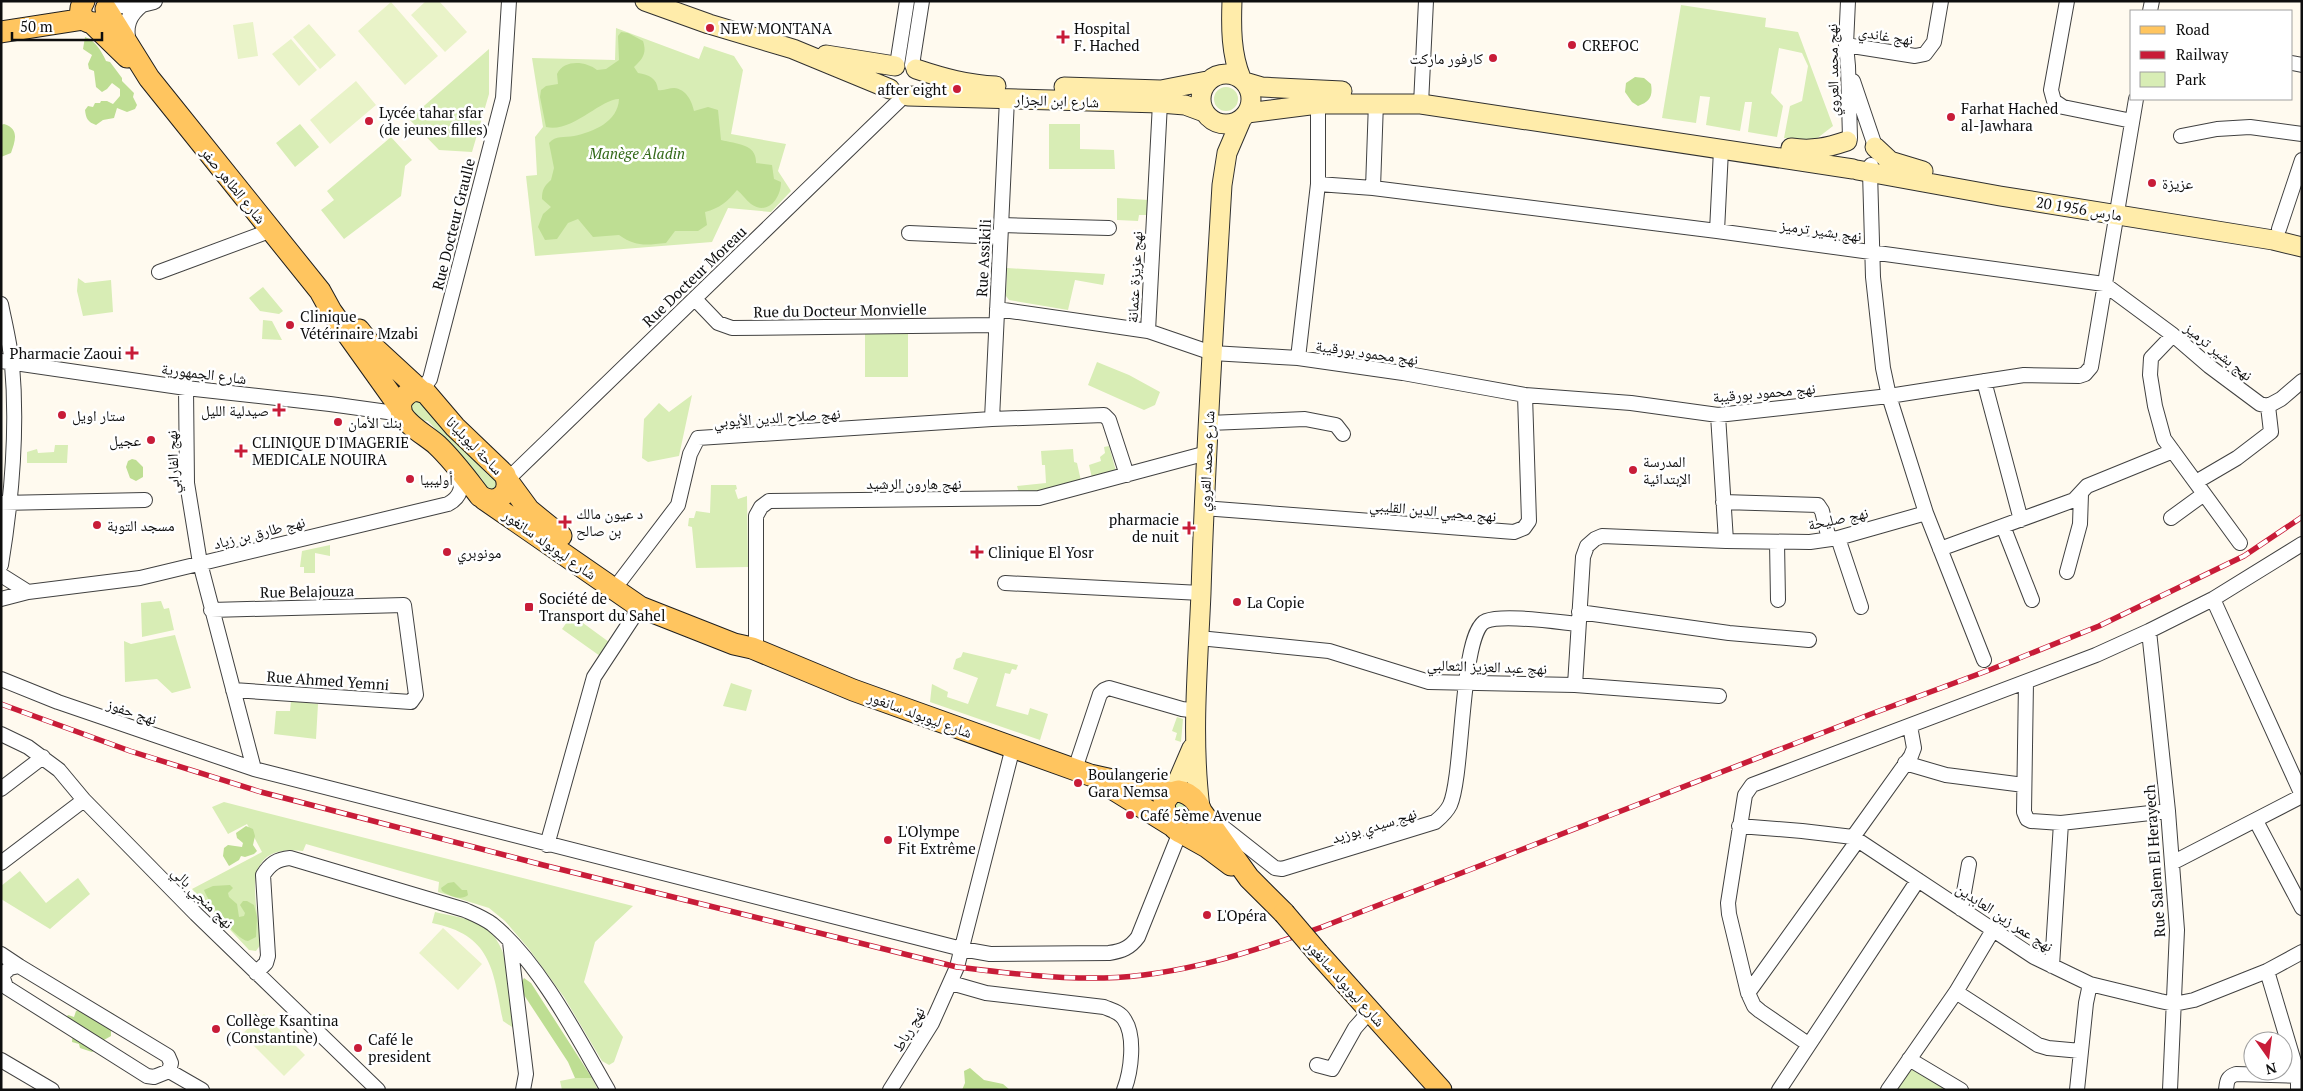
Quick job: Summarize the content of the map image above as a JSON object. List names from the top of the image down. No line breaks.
{"streets":{"main road":["شارع ابن الجزار","شارع الطاهر صفر","20 مارس 1956","ساحة ليوبليانا","شارع محمد القروي","شارع ليوبولد سانغور"],"street":["نهج غاندي","نهج محمد العروي","Rue Docteur Graulle","نهج بشير ترميز","Rue Assikili","Rue Docteur Moreau","نهج عزيزة عثمانة","Rue du Docteur Monvielle","نهج محمود بورقيبة","شارع الجمهورية","نهج صلاح الدين الأيوبي","نهج الفارابي","نهج هارون الرشيد","نهج محيي الدين القليبي","نهج صليحة","نهج طارق بن زياد","Rue Belajouza","نهج عبد العزيز الثعالبي","Rue Ahmed Yemni","نهج حفوز","نهج سيدي بوزيد","Rue Salem El Herayech","نهج منجي بالي","نهج عمر زين العابدين","نهج رباط"]},"crossings":[["نهج غاندي","نهج محمد العروي"],["شارع ابن الجزار","Rue Assikili"],["شارع ابن الجزار","Rue Docteur Moreau"],["شارع ابن الجزار","نهج عزيزة عثمانة"],["شارع ابن الجزار","شارع محمد القروي"],["شارع الطاهر صفر","Rue Docteur Graulle"],["شارع الطاهر صفر","شارع الجمهورية"],["شارع الطاهر صفر","ساحة ليوبليانا"],["20 مارس 1956","نهج محمود بورقيبة"],["Rue Docteur Graulle","ساحة ليوبليانا"],["نهج بشير ترميز","نهج محمود بورقيبة"],["Rue Assikili","نهج عزيزة عثمانة"],["Rue Assikili","Rue du Docteur Monvielle"],["Rue Assikili","نهج صلاح الدين الأيوبي"],["Rue Docteur Moreau","Rue du Docteur Monvielle"],["Rue Docteur Moreau","ساحة ليوبليانا"],["Rue Docteur Moreau","شارع ليوبولد سانغور"],["نهج عزيزة عثمانة","نهج محمود بورقيبة"],["نهج محمود بورقيبة","شارع محمد القروي"],["نهج محمود بورقيبة","نهج محيي الدين القليبي"],["شارع الجمهورية","ساحة ليوبليانا"],["شارع الجمهورية","نهج الفارابي"],["نهج صلاح الدين الأيوبي","شارع ليوبولد سانغور"],["ساحة ليوبليانا","نهج طارق بن زياد"],["ساحة ليوبليانا","شارع ليوبولد سانغور"],["شارع محمد القروي","نهج هارون الرشيد"],["شارع محمد القروي","نهج محيي الدين القليبي"],["شارع محمد القروي","شارع ليوبولد سانغور"],["شارع محمد القروي","نهج عبد العزيز الثعالبي"],["شارع محمد القروي","نهج حفوز"],["شارع محمد القروي","نهج سيدي بوزيد"],["نهج الفارابي","نهج طارق بن زياد"],["نهج الفارابي","Rue Belajouza"],["نهج الفارابي","Rue Ahmed Yemni"],["نهج الفارابي","نهج حفوز"],["نهج هارون الرشيد","شارع ليوبولد سانغور"],["شارع ليوبولد سانغور","نهج حفوز"],["شارع ليوبولد سانغور","نهج سيدي بوزيد"],["شارع ليوبولد سانغور","نهج رباط"],["Rue Belajouza","Rue Ahmed Yemni"],["نهج عبد العزيز الثعالبي","نهج سيدي بوزيد"],["نهج حفوز","نهج سيدي بوزيد"],["نهج حفوز","نهج رباط"],["Rue Salem El Herayech","نهج عمر زين العابدين"]],"parks":["Manège Aladin"],"places":{"other":["NEW MONTANA","CREFOC","كارفور ماركت","after eight","Farhat Hached al-Jawhara","Lycée tahar sfar (de jeunes filles)","عزيزة","Clinique Vétérinaire Mzabi","ستار اويل","بنك الأمان","عجيل","المدرسة الإبتدائية","أوليبيا","مسجد التوبة","مونوبري","La Copie","Boulangerie Gara Nemsa","Café 5ème Avenue","L'Olympe Fit Extrême","L'Opéra","Collège Ksantina (Constantine)","Café le president"],"health":["Hospital F. Hached","Pharmacie Zaoui","صيدلية الليل","CLINIQUE D'IMAGERIE MEDICALE NOUIRA","د عيون مالك بن صالح","pharmacie de nuit","Clinique El Yosr"],"transit":["Société de Transport du Sahel"]},"legend":["Road","Railway","Park"],"scale_bar":"50 m","north":"bottom"}
